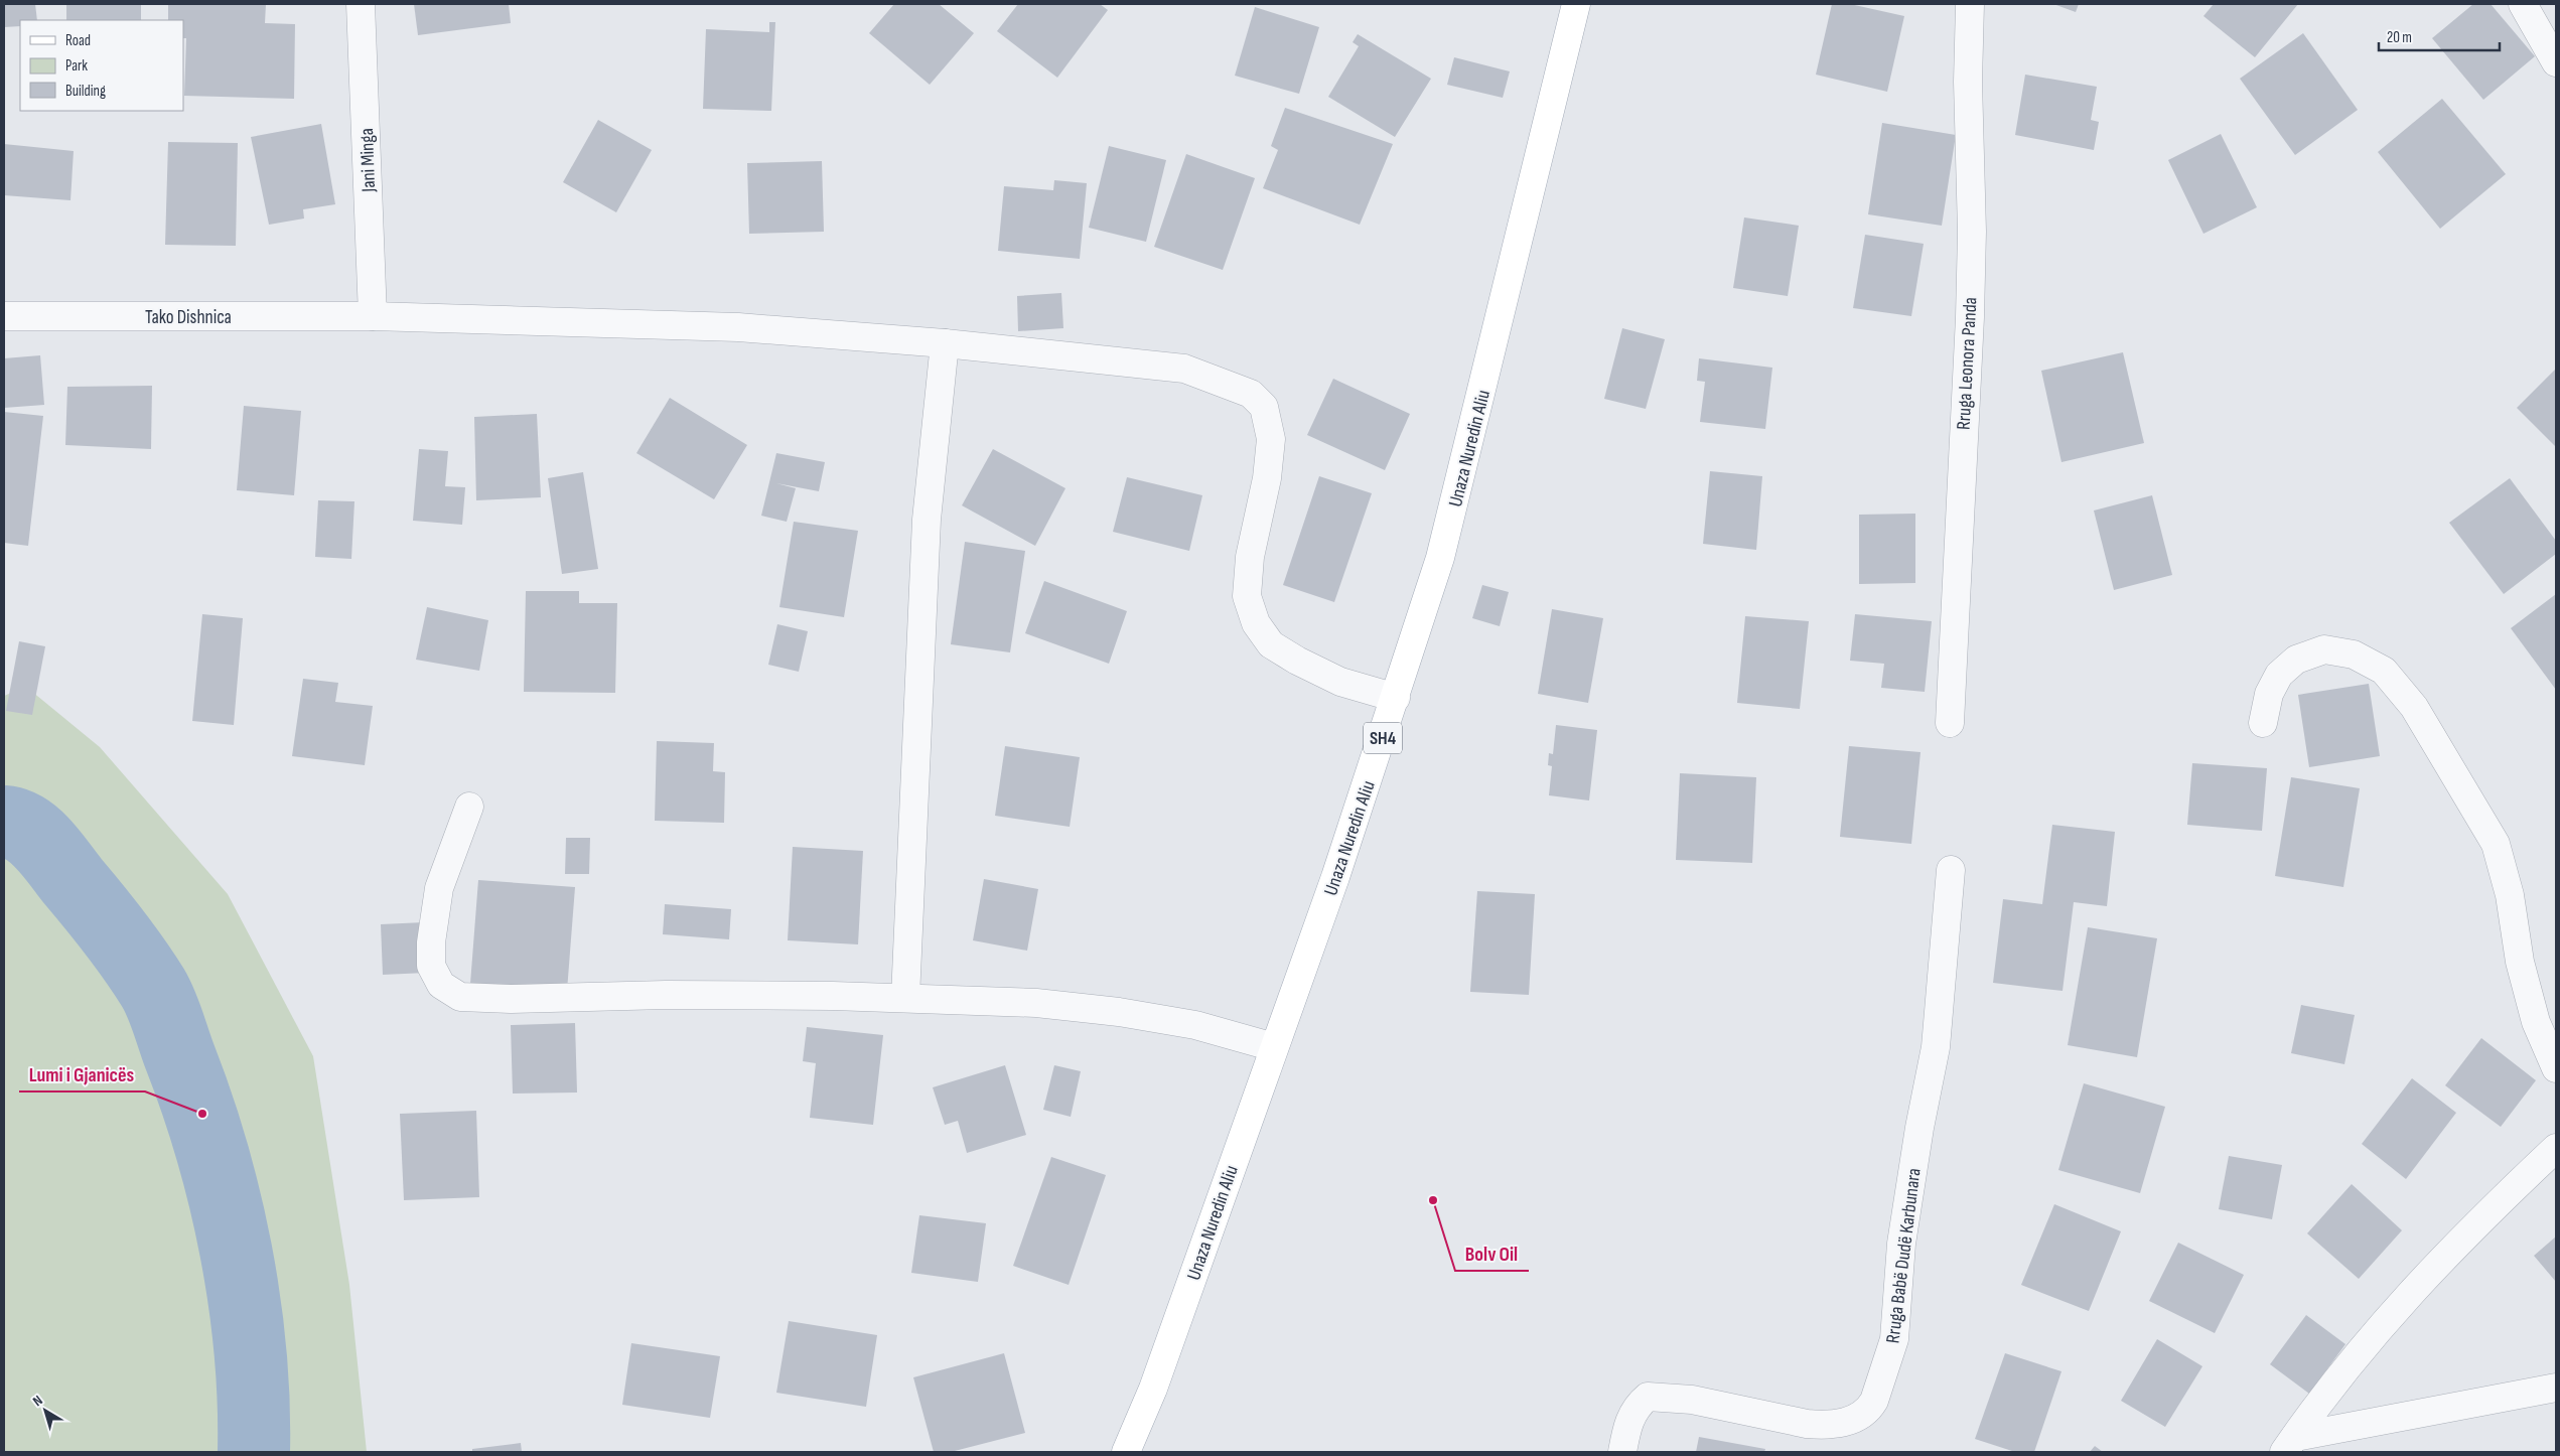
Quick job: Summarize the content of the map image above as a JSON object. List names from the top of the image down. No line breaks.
{"streets":{"main road":["Unaza Nuredin Aliu","SH4"],"street":["Jani Minga","Tako Dishnica","Rruga Leonora Panda","Rruga Babë Dudë Karbunara"]},"crossings":[["Jani Minga","Tako Dishnica"],["Tako Dishnica","Unaza Nuredin Aliu"]],"places":["Lumi i Gjanicës","Bolv Oil"],"legend":["Road","Park","Building"],"scale_bar":"20 m","north":"top left"}
